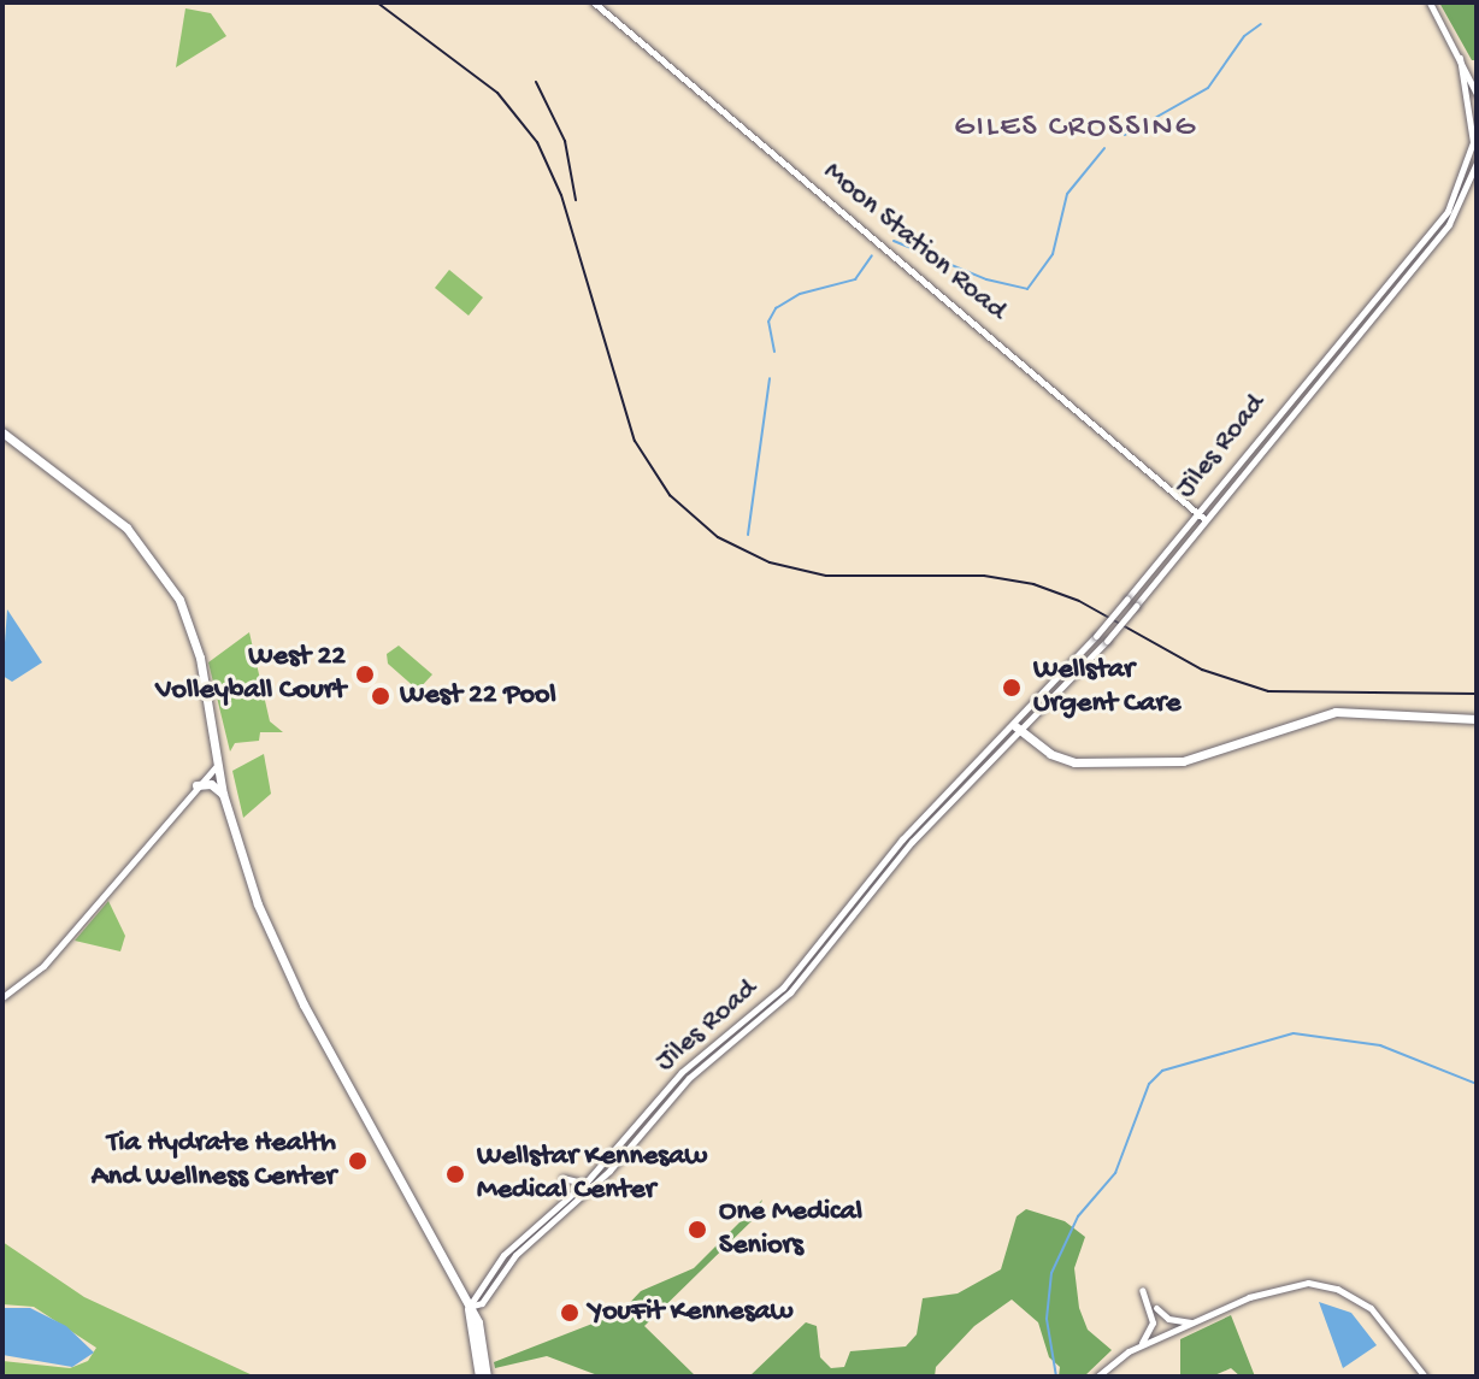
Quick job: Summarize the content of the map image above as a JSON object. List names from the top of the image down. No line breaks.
{"streets":{"street":["Moon Station Road","Jiles Road"]},"crossings":[["Moon Station Road","Jiles Road"]],"districts":["GILES CROSSING"],"places":["West 22 Volleyball Court","Wellstar Urgent Care","West 22 Pool","Tia Hydrate Health And Wellness Center","Wellstar Kennesaw Medical Center","One Medical Seniors","YouFit Kennesaw"]}
